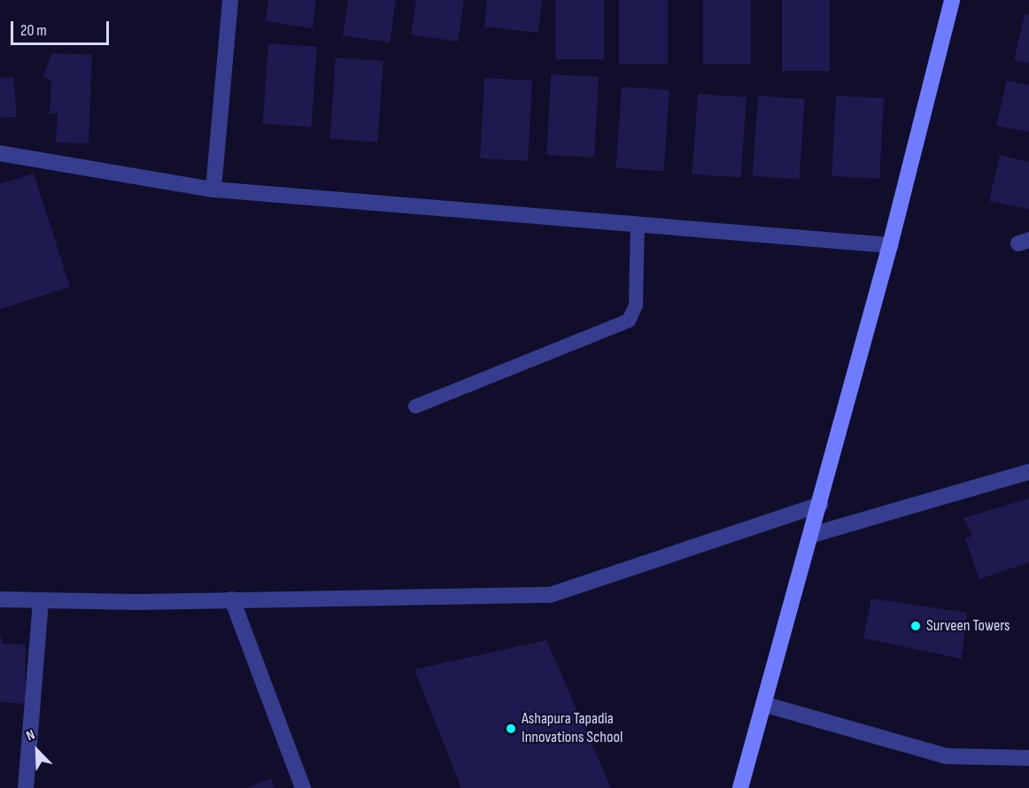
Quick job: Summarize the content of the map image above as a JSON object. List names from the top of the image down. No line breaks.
{"places":["Surveen Towers","Ashapura Tapadia Innovations School"],"scale_bar":"20 m","north":"top left"}
